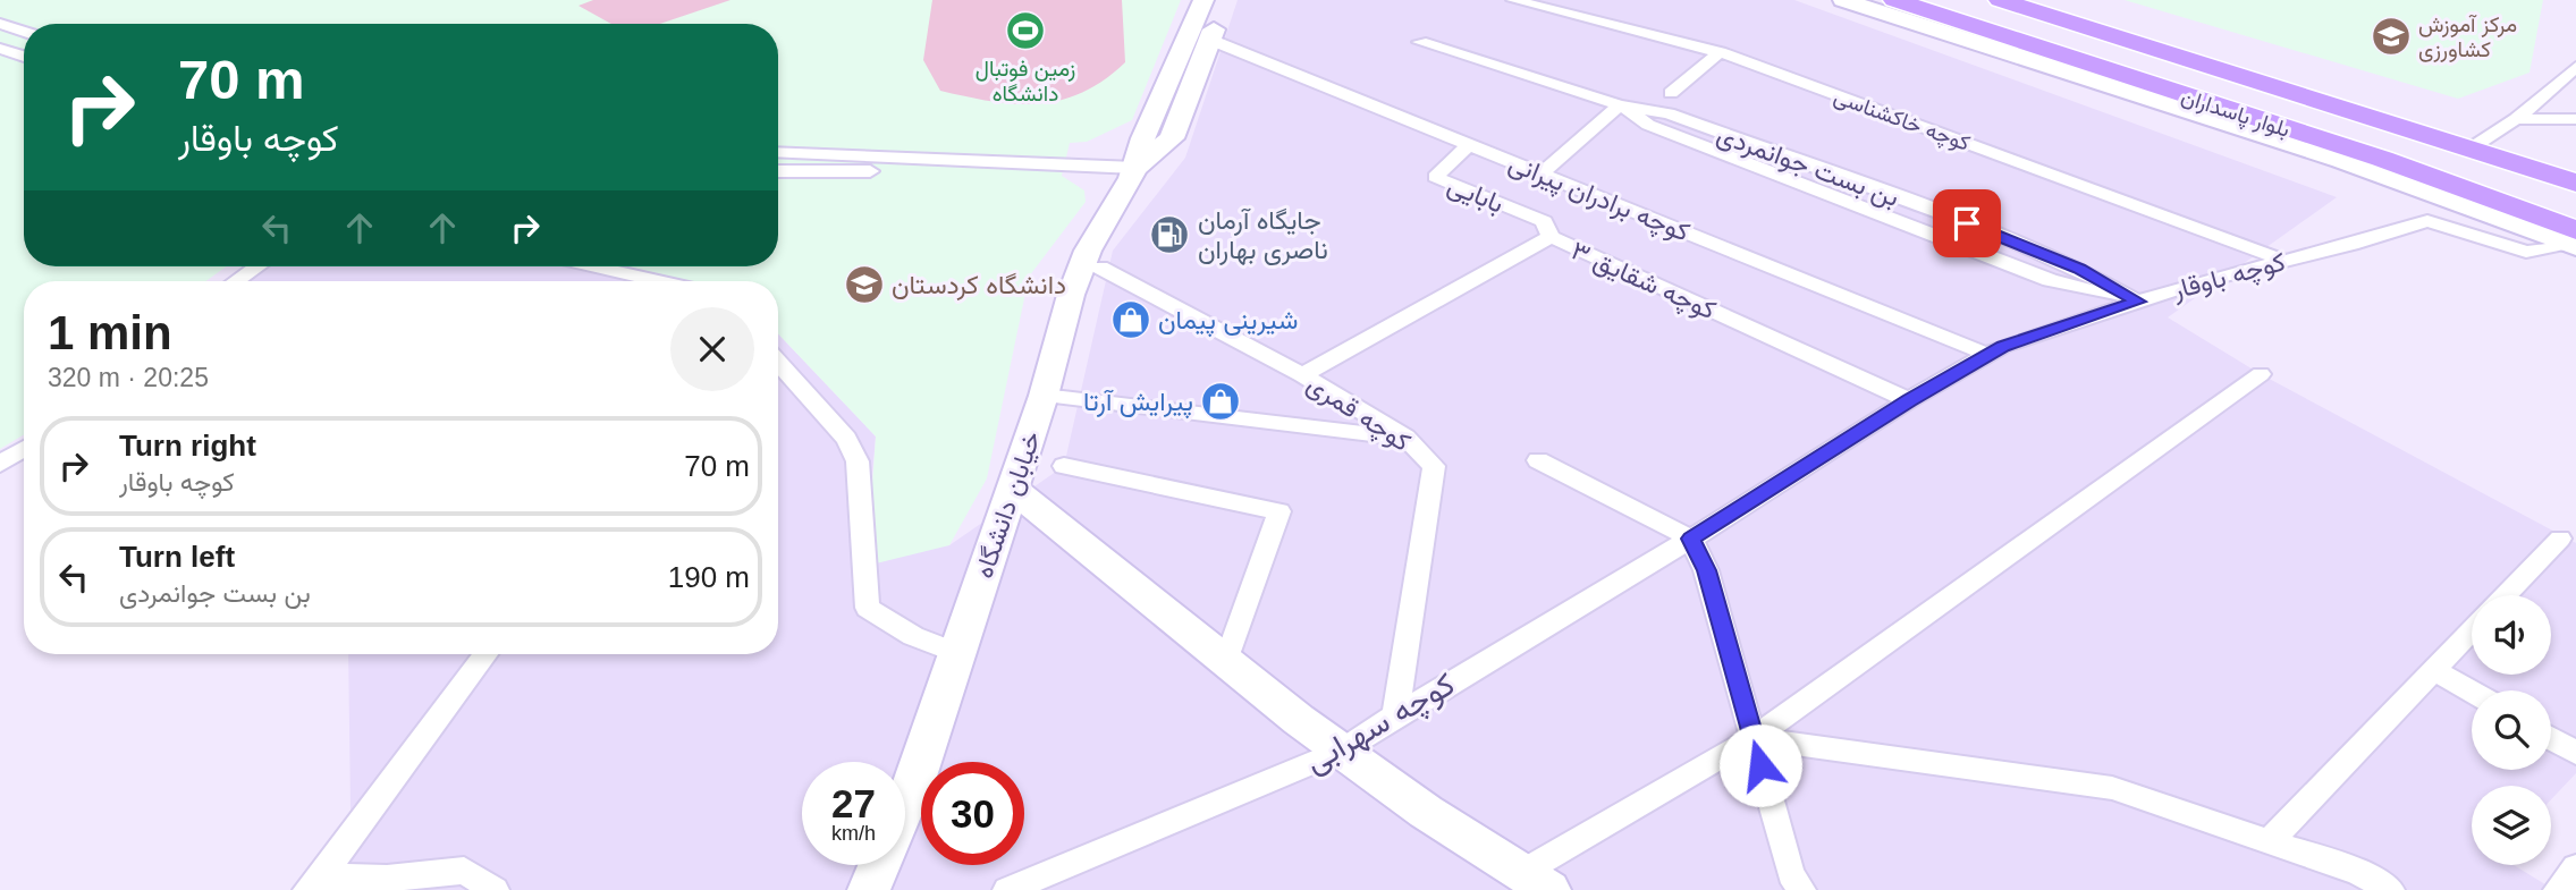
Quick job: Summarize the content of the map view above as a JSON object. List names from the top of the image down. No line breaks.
{"streets":{"main road":["بلوار پاسداران"],"street":["کوچه خاکشناسی","بن بست جوانمردی","بابایی","کوچه برادران پیرانی","کوچه باوقار","کوچه شقایق ۳","کوچه قمری","خیابان دانشگاه","کوچه سهرابی"]},"crossings":[["بلوار پاسداران","کوچه باوقار"],["کوچه خاکشناسی","کوچه باوقار"],["بن بست جوانمردی","کوچه باوقار"],["بابایی","کوچه برادران پیرانی"],["بابایی","کوچه شقایق ۳"],["کوچه برادران پیرانی","کوچه باوقار"],["کوچه برادران پیرانی","خیابان دانشگاه"],["کوچه باوقار","کوچه شقایق ۳"],["کوچه باوقار","کوچه سهرابی"],["کوچه شقایق ۳","کوچه قمری"],["کوچه قمری","کوچه سهرابی"]],"places":{"sports":["زمین فوتبال دانشگاه"],"school or university":["مرکز آموزش کشاورزی","دانشگاه کردستان"],"fuel station":["جایگاه آرمان ناصری بهاران"],"shop":["شیرینی پیمان","پیرایش آرتا"]},"page":{"turn":["70 m","کوچه باوقار"],"heading":["1 min","320 m · 20:25"],"list":[{"name":"Turn right","note":"کوچه باوقار","value":"70 m"},{"name":"Turn left","note":"بن بست جوانمردی","value":"190 m"}],"speed":"27 km/h","limit":"30"}}
